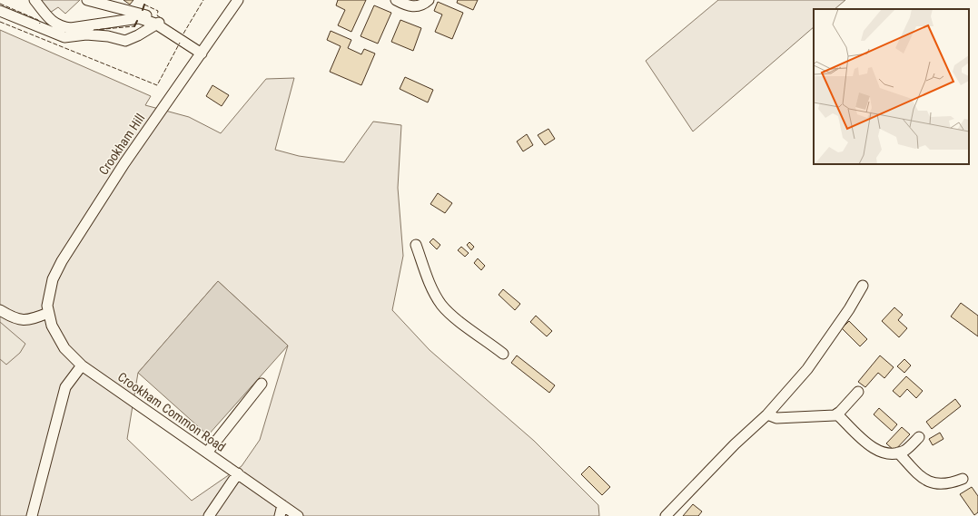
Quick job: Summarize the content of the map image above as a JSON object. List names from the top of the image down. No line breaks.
{"streets":{"street":["Crookham Hill","Crookham Common Road"]},"crossings":[["Crookham Hill","Crookham Common Road"]]}
